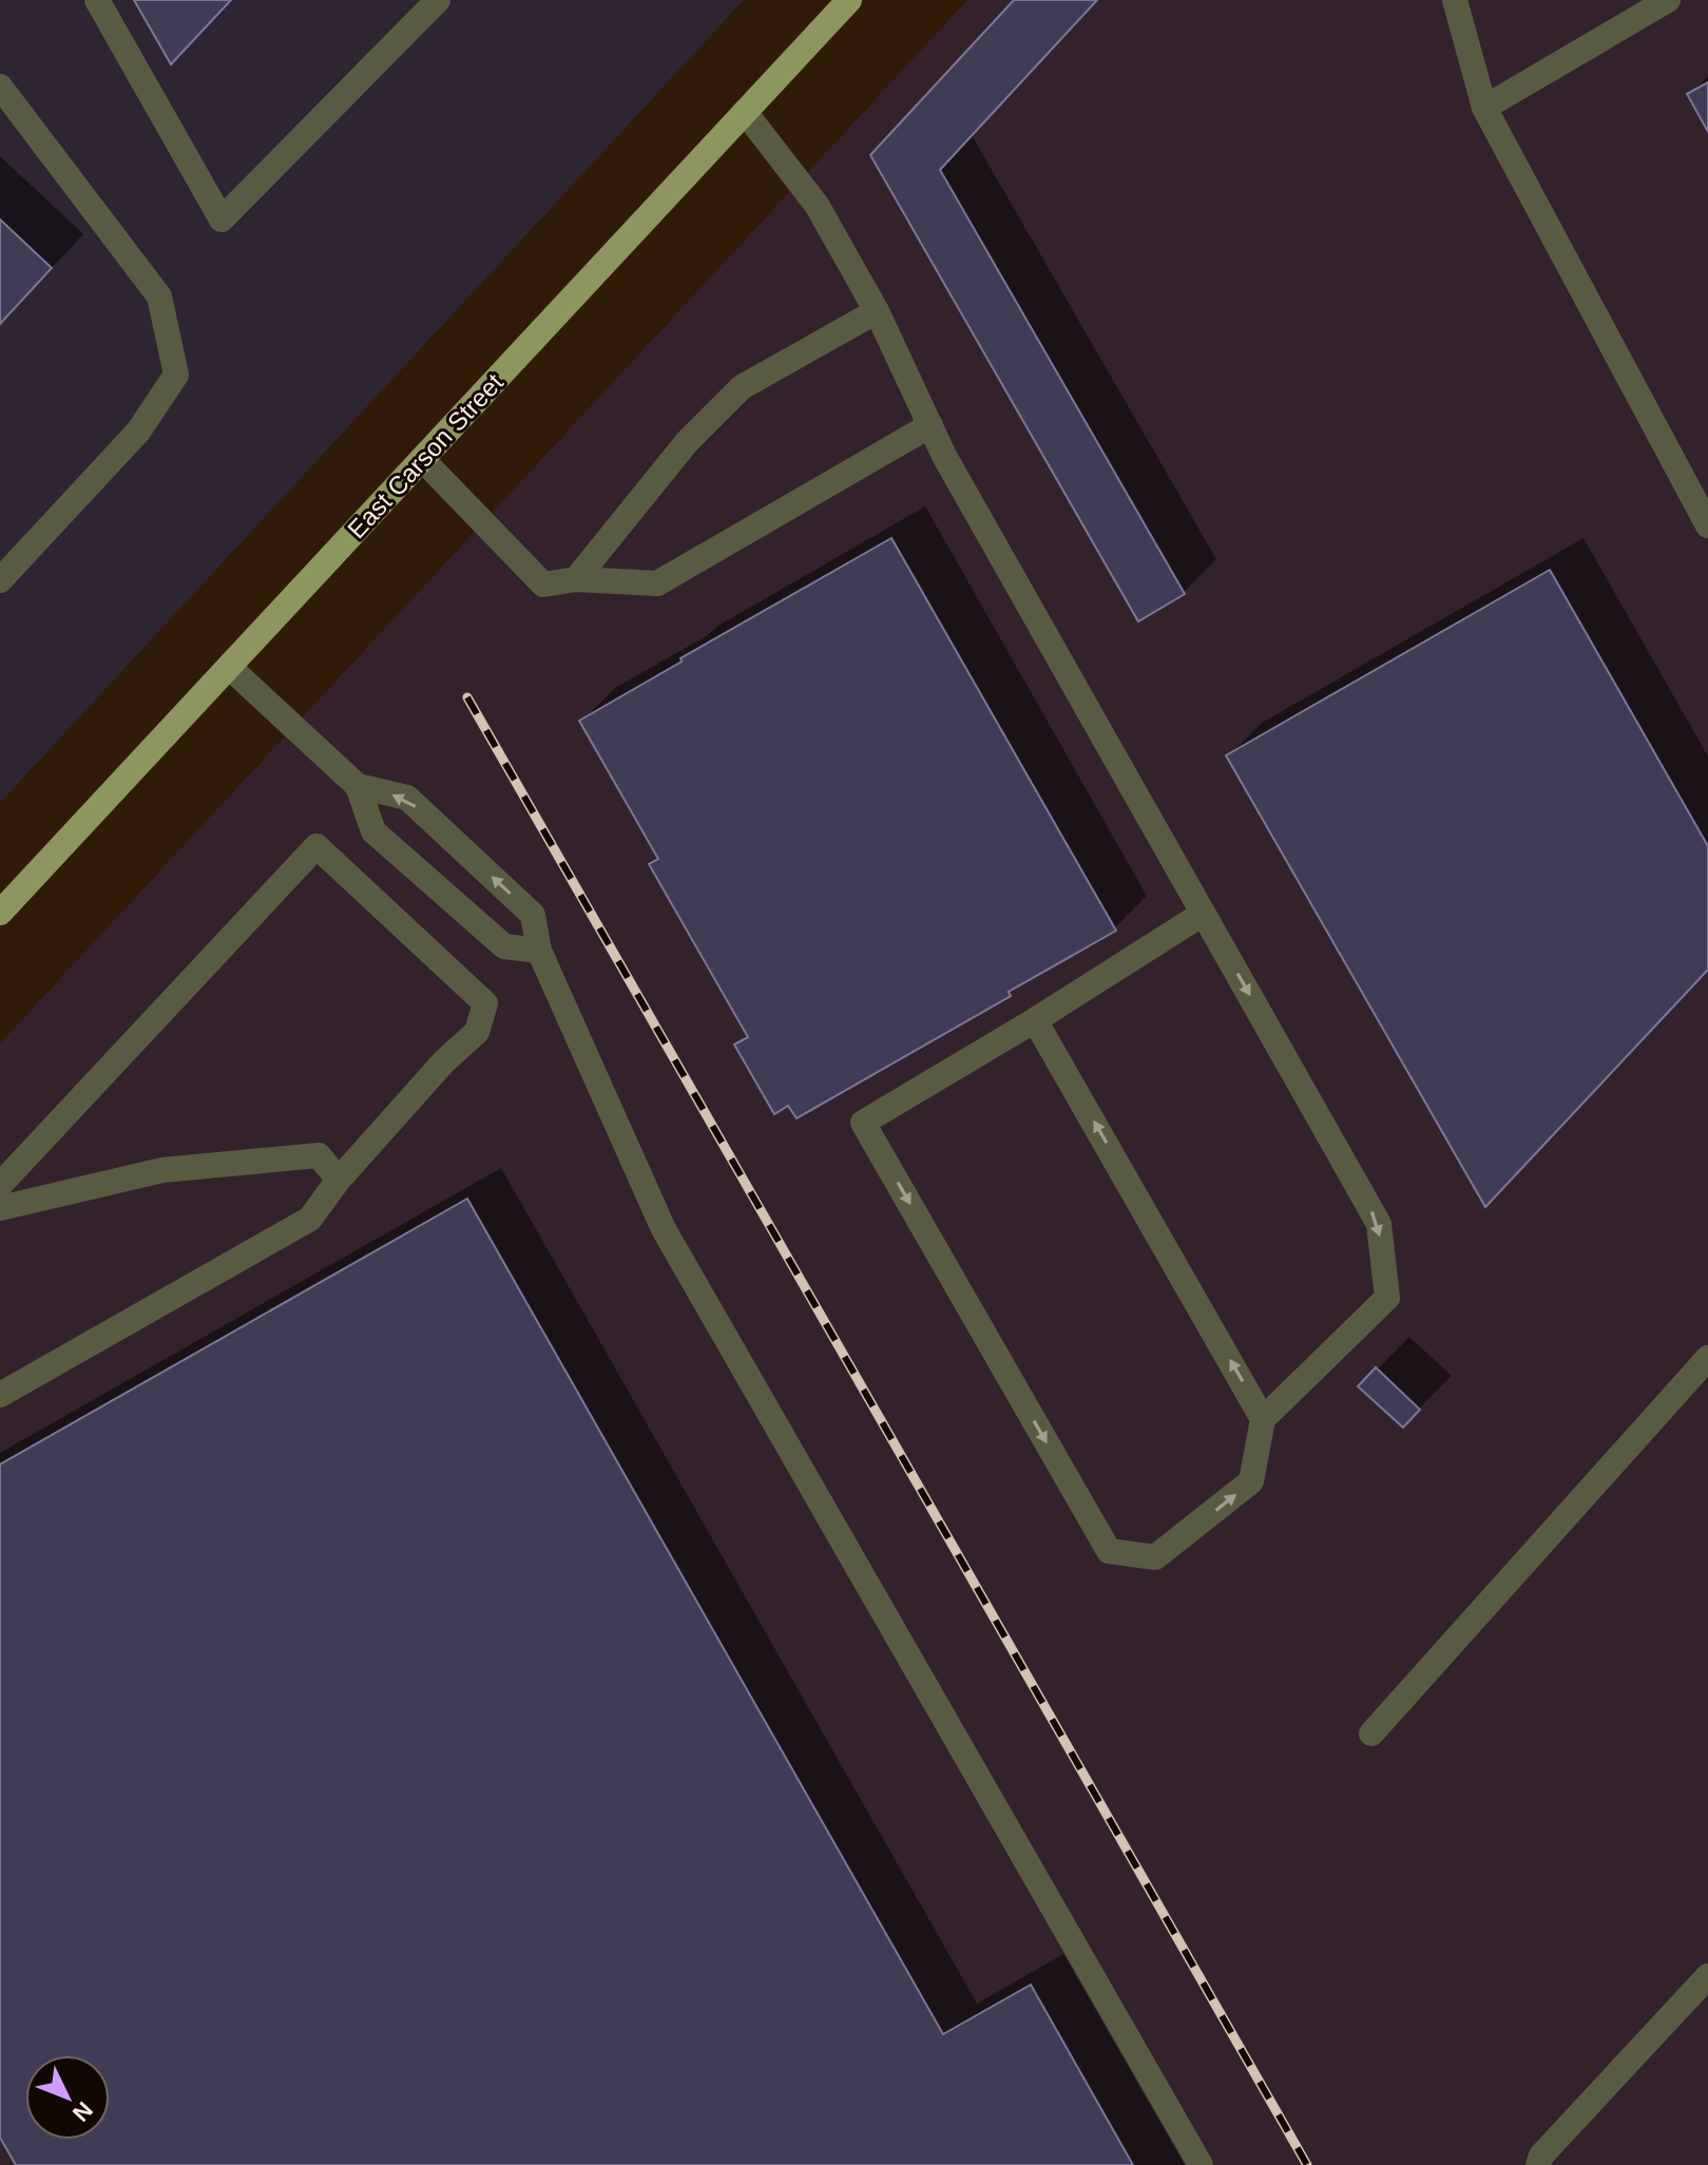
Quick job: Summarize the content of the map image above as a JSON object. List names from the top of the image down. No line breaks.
{"streets":{"main road":["East Carson Street"]},"north":"bottom right"}
